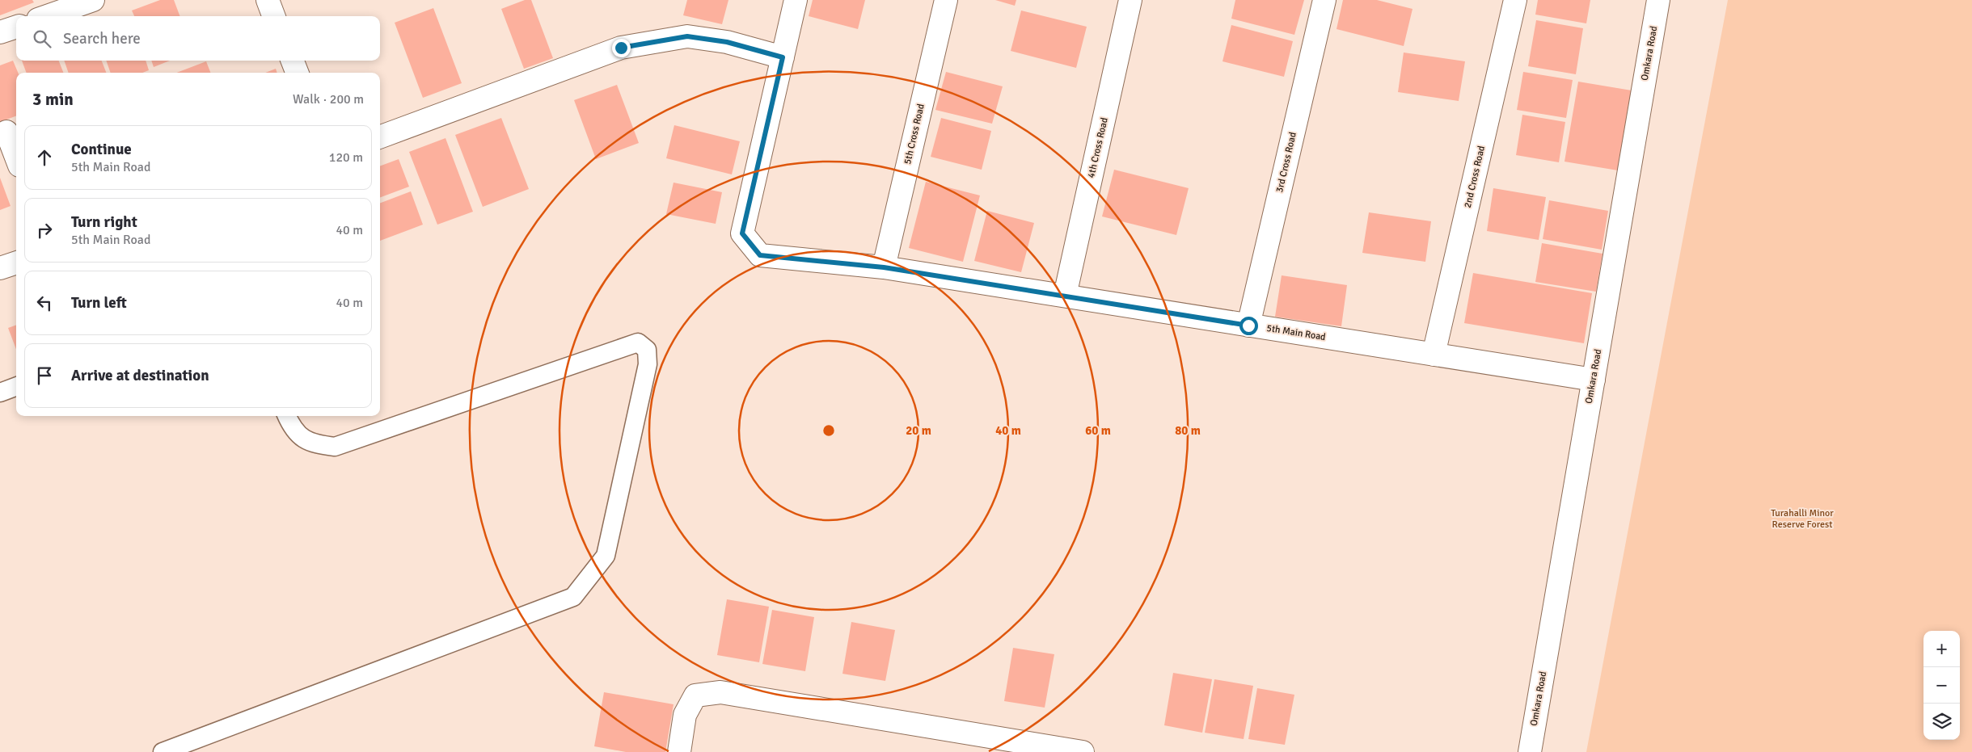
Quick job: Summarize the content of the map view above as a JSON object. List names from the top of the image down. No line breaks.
{"streets":{"street":["Omkara Road","5th Cross Road","4th Cross Road","3rd Cross Road","2nd Cross Road","5th Main Road"]},"crossings":[["Omkara Road","5th Main Road"],["5th Cross Road","5th Main Road"],["4th Cross Road","5th Main Road"],["3rd Cross Road","5th Main Road"],["2nd Cross Road","5th Main Road"]],"parks":["Turahalli Minor Reserve Forest"],"page":{"search":"Search here","heading":["3 min","Walk · 200 m"],"list":[["Continue","5th Main Road","120 m"],["Turn right","5th Main Road","40 m"],["Turn left","40 m"],"Arrive at destination"],"map_buttons":["+","−"]},"rings":["20 m","40 m","60 m","80 m"]}
